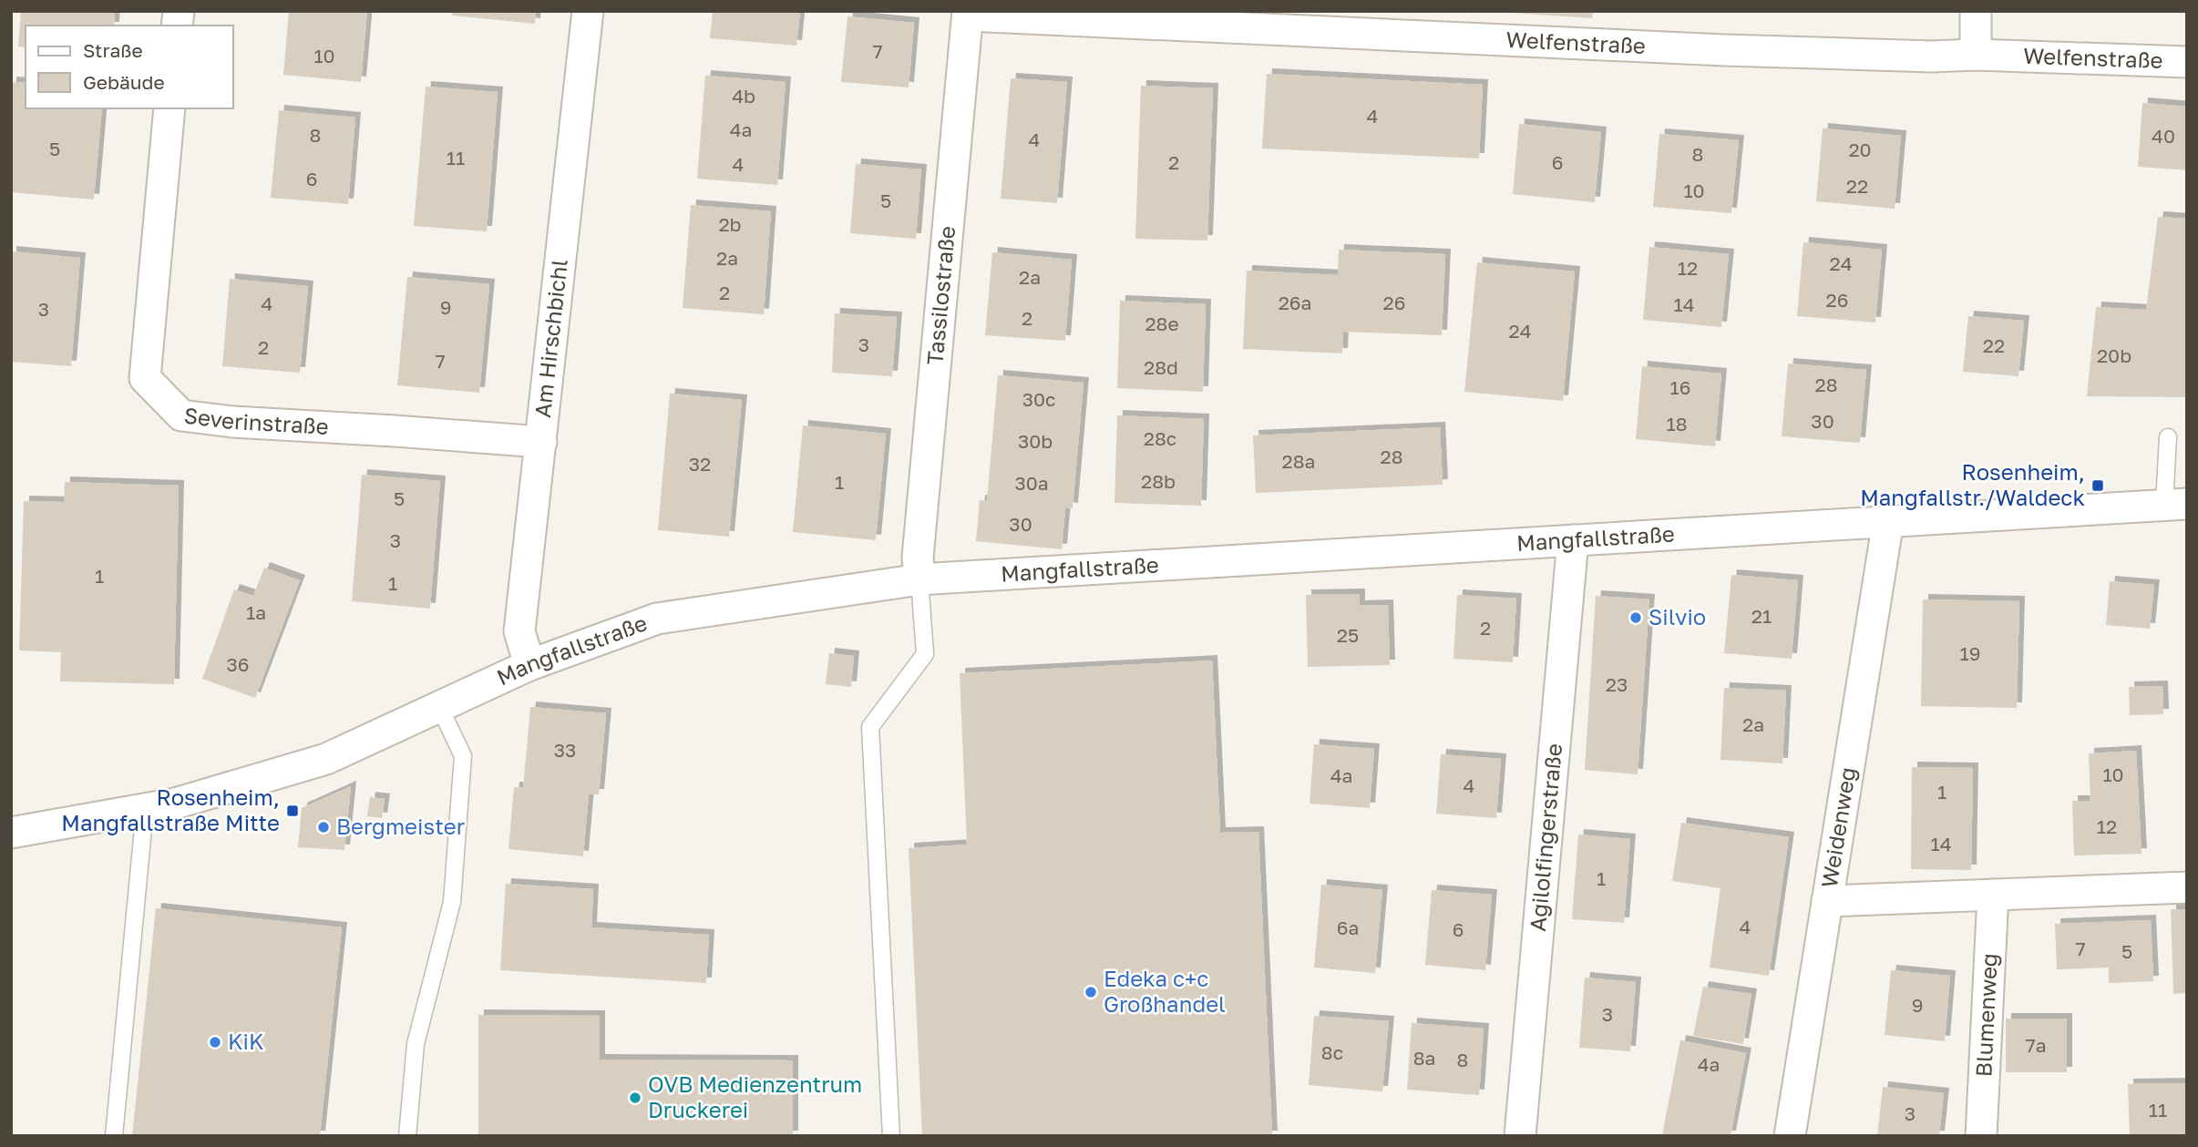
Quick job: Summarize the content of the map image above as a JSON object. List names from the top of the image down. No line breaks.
{"streets":{"street":["Welfenstraße","Tassilostraße","Am Hirschbichl","Severinstraße","Mangfallstraße","Weidenweg","Agilolfingerstraße","Blumenweg"]},"crossings":[["Welfenstraße","Tassilostraße"],["Tassilostraße","Mangfallstraße"],["Am Hirschbichl","Severinstraße"],["Am Hirschbichl","Mangfallstraße"],["Mangfallstraße","Weidenweg"],["Mangfallstraße","Agilolfingerstraße"]],"places":{"transit":["Rosenheim, Mangfallstr./Waldeck","Rosenheim, Mangfallstraße Mitte"],"other":["Silvio","Bergmeister","Edeka c+c Großhandel","KiK","OVB Medienzentrum Druckerei"]},"house_numbers":["7","10","4b","4","4a","8","40","4","5","20","8","11","2","6","4","6","22","10","5","2b","2a","24","12","2a","2","26","26a","26","4","14","9","3","2","28e","24","3","22","2","20b","7","28d","28","16","30c","30","18","28c","30b","28","28a","32","28b","1","30a","5","30","3","1","1","1a","21","2","25","19","36","23","2a","33","10","4a","4","1","12","14","1","4","6a","6","7","5","9","3","7a","8c","8a","8","4a","11","3"],"legend":["Straße","Gebäude"]}
